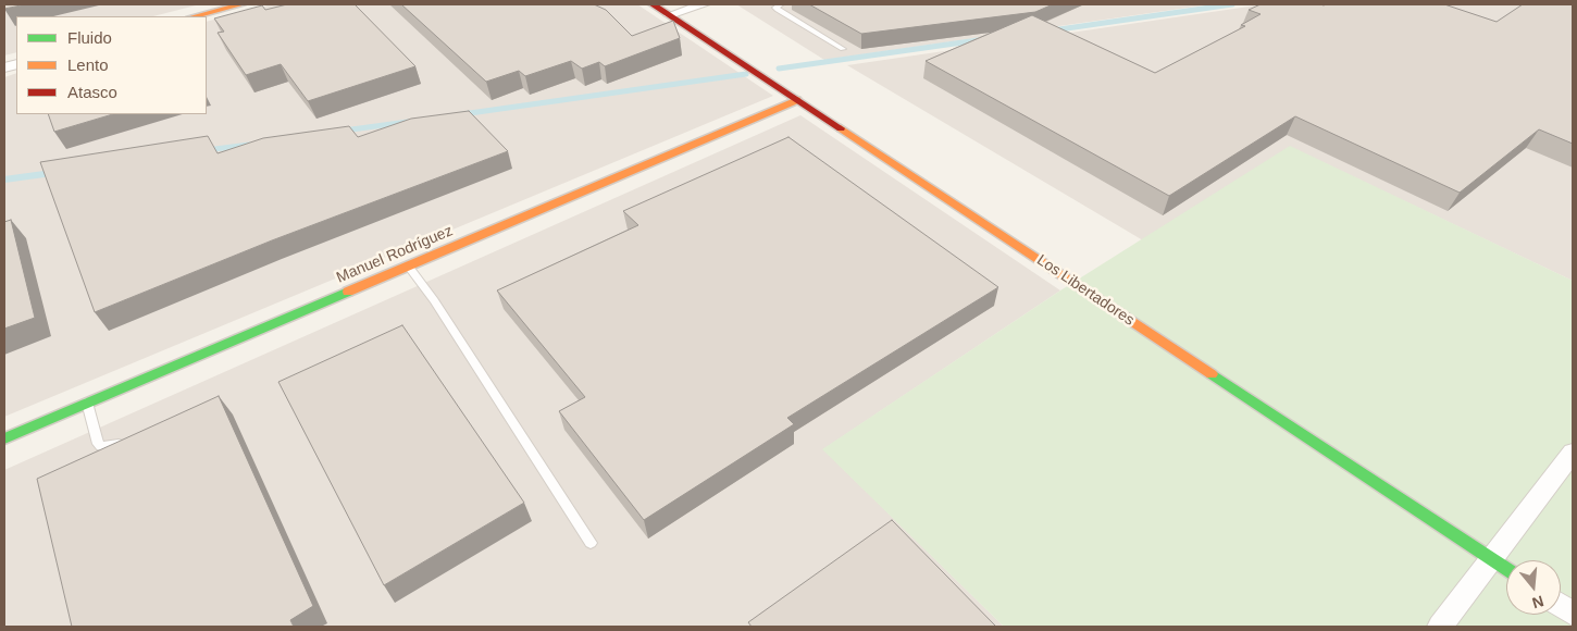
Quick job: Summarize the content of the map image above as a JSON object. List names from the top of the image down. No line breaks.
{"streets":{"street":["Manuel Rodríguez","Los Libertadores"]},"crossings":[["Manuel Rodríguez","Los Libertadores"]],"legend":["Fluido","Lento","Atasco"],"north":"bottom"}
